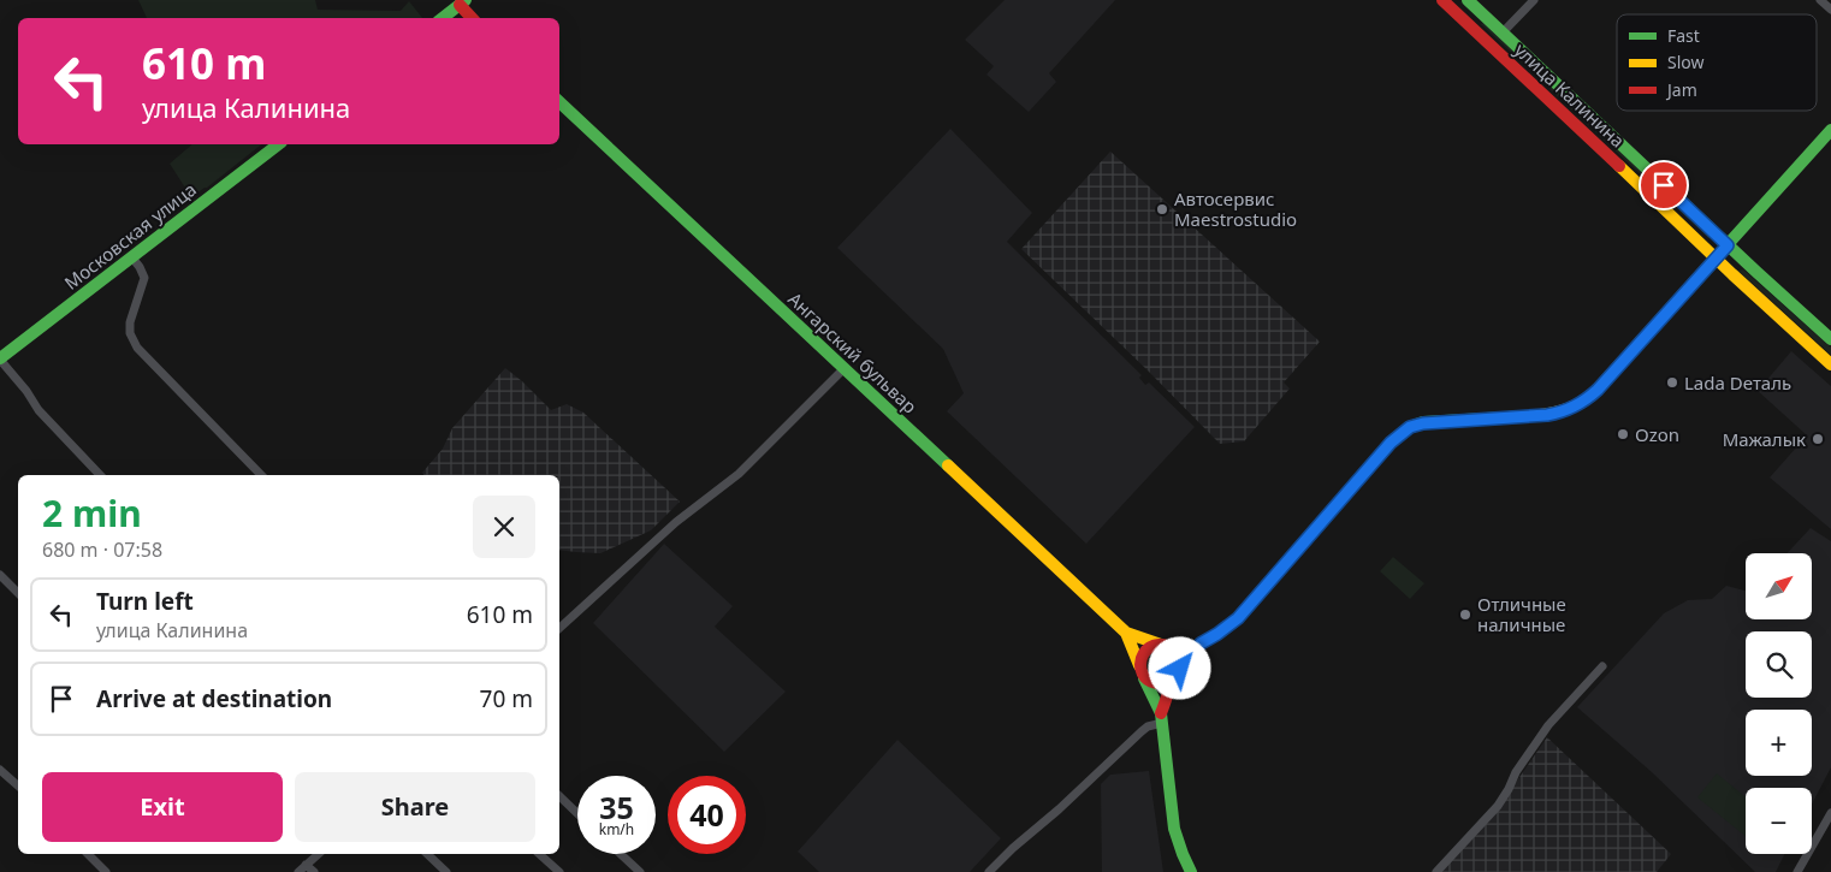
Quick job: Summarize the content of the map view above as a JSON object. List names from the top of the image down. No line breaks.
{"streets":{"street":["улица Калинина","Московская улица","Ангарский бульвар"]},"places":["Автосервис Maestrostudio","Lada Dеталь","Ozon","Мажалык","Отличные наличные"],"legend":["Fast","Slow","Jam"],"north":"top right","page":{"turn":["610 m","улица Калинина"],"heading":["2 min","680 m · 07:58"],"map_buttons":["+","−"],"list":[{"name":"Turn left","note":"улица Калинина","value":"610 m"},{"name":"Arrive at destination","value":"70 m"}],"buttons":["Exit","Share"],"speed":"35 km/h","limit":"40"}}
